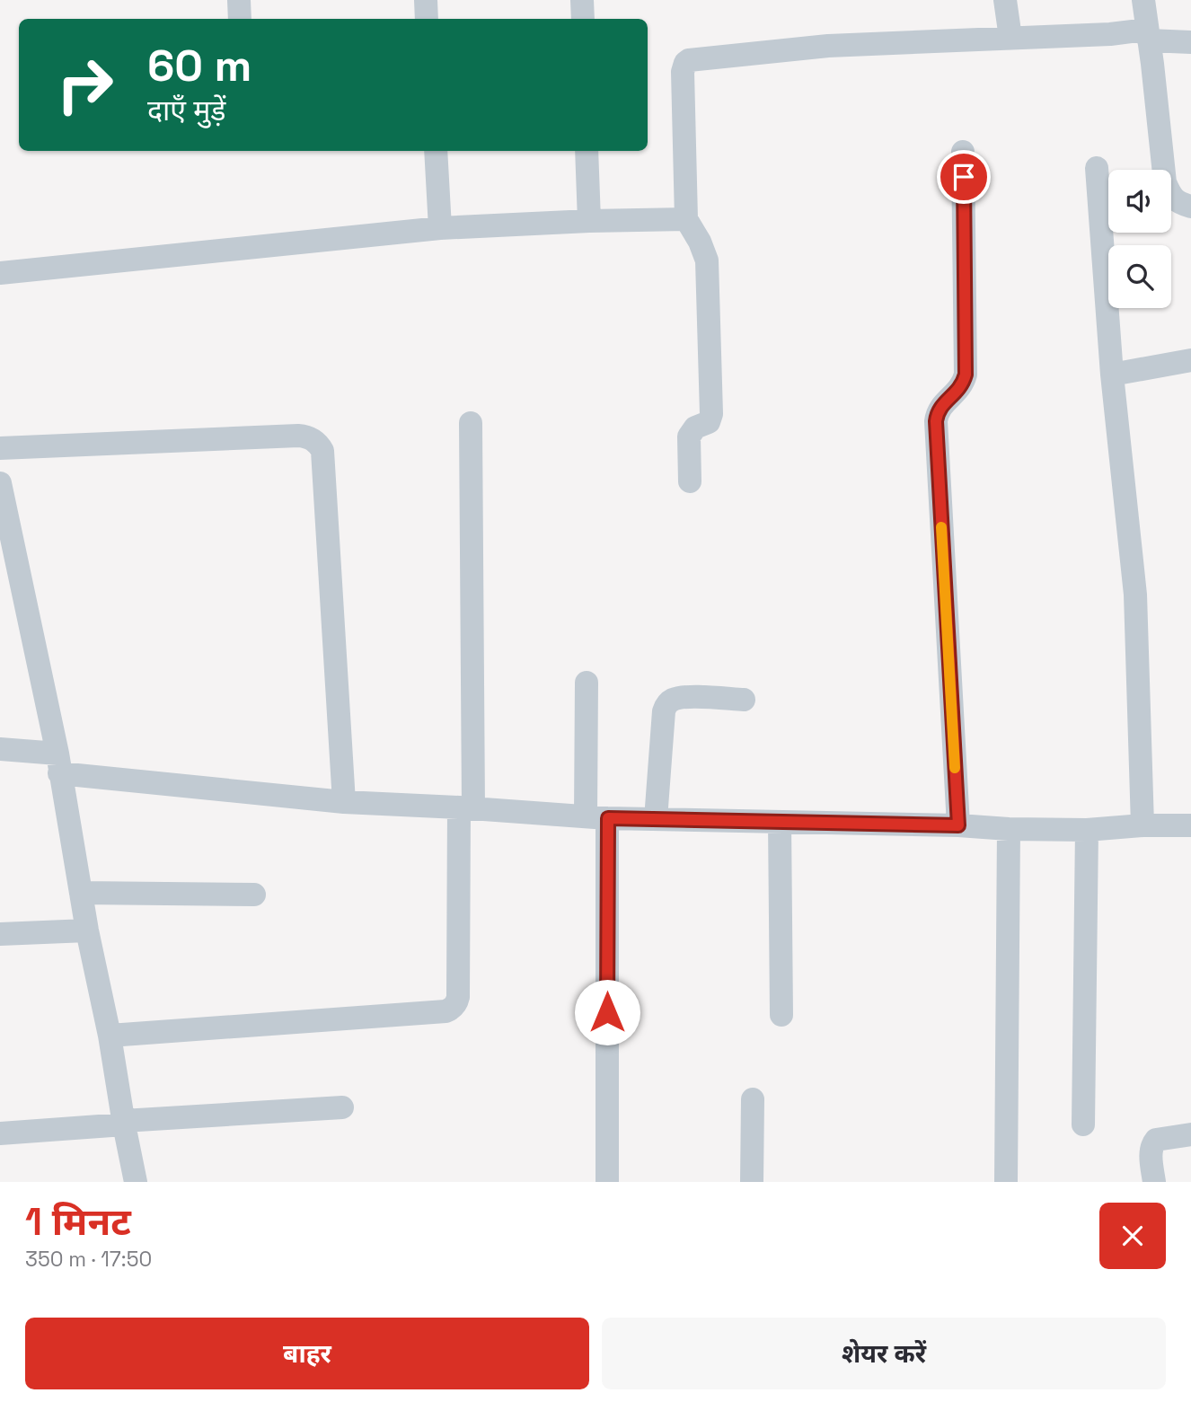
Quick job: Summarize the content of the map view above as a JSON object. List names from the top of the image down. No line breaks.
{"page":{"turn":["60 m","दाएँ मुड़ें"],"heading":["1 मिनट","350 m · 17:50"],"buttons":["बाहर","शेयर करें"]}}
